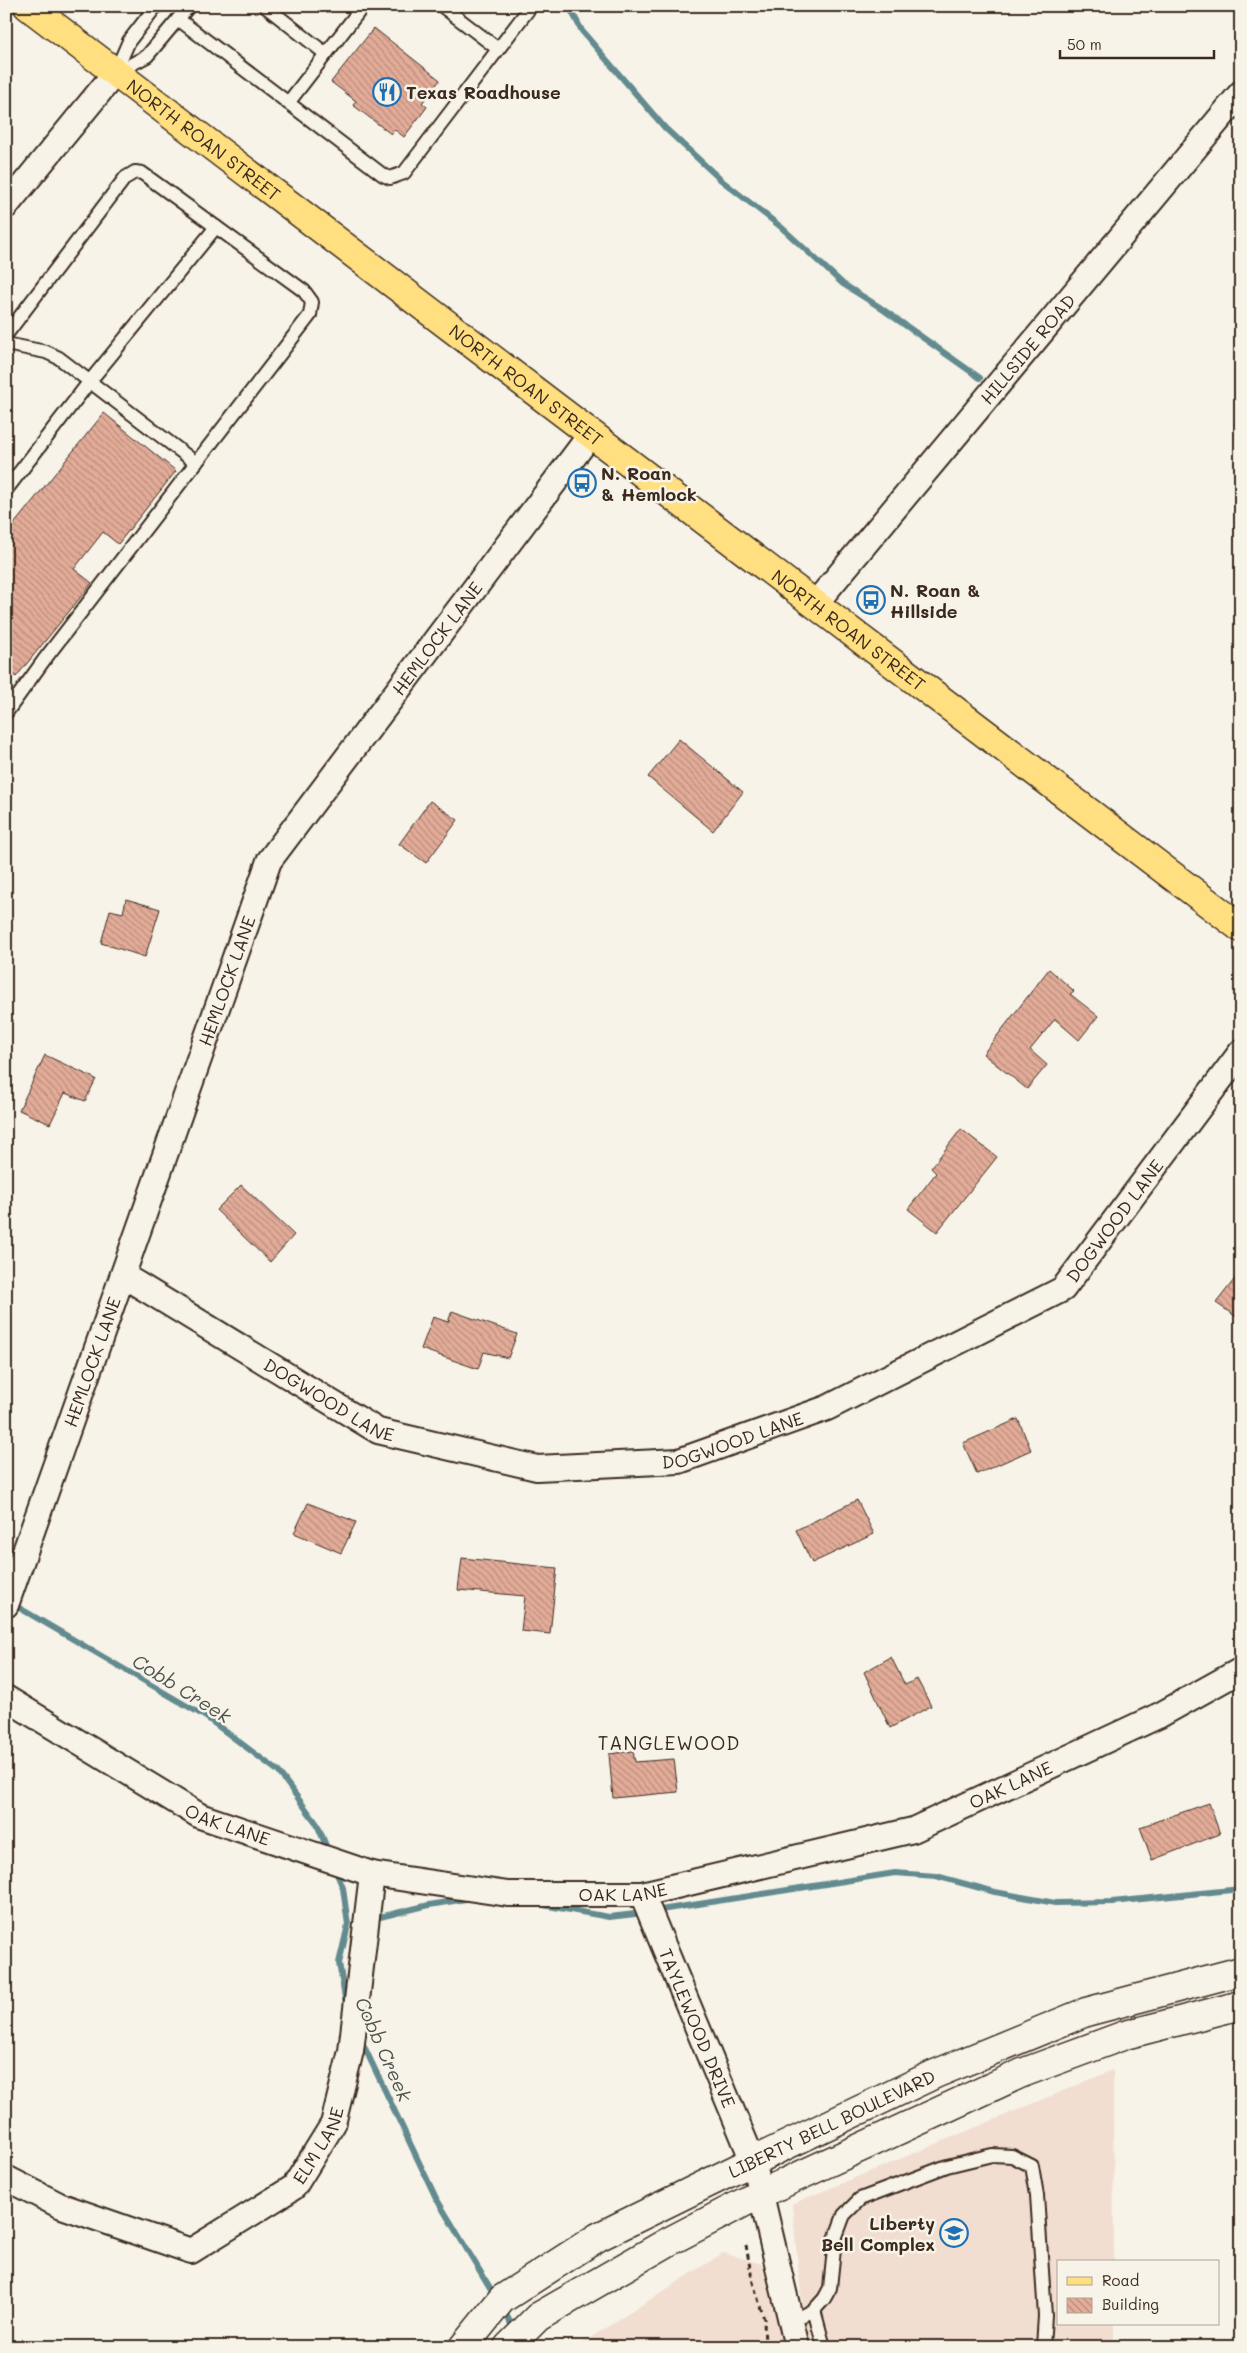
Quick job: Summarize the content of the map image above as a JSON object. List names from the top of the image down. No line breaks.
{"streets":{"main road":["NORTH ROAN STREET"],"street":["HILLSIDE ROAD","HEMLOCK LANE","DOGWOOD LANE","OAK LANE","TAYLEWOOD DRIVE","LIBERTY BELL BOULEVARD","ELM LANE"]},"crossings":[["NORTH ROAN STREET","HILLSIDE ROAD"],["NORTH ROAN STREET","HEMLOCK LANE"],["HEMLOCK LANE","DOGWOOD LANE"],["OAK LANE","TAYLEWOOD DRIVE"],["OAK LANE","ELM LANE"],["TAYLEWOOD DRIVE","LIBERTY BELL BOULEVARD"]],"districts":["TANGLEWOOD"],"water":["Cobb Creek"],"places":{"restaurant":["Texas Roadhouse"],"bus stop":["N. Roan & Hemlock","N. Roan & Hillside"],"school or university":["Liberty Bell Complex"]},"legend":["Road","Building"],"scale_bar":"50 m"}
